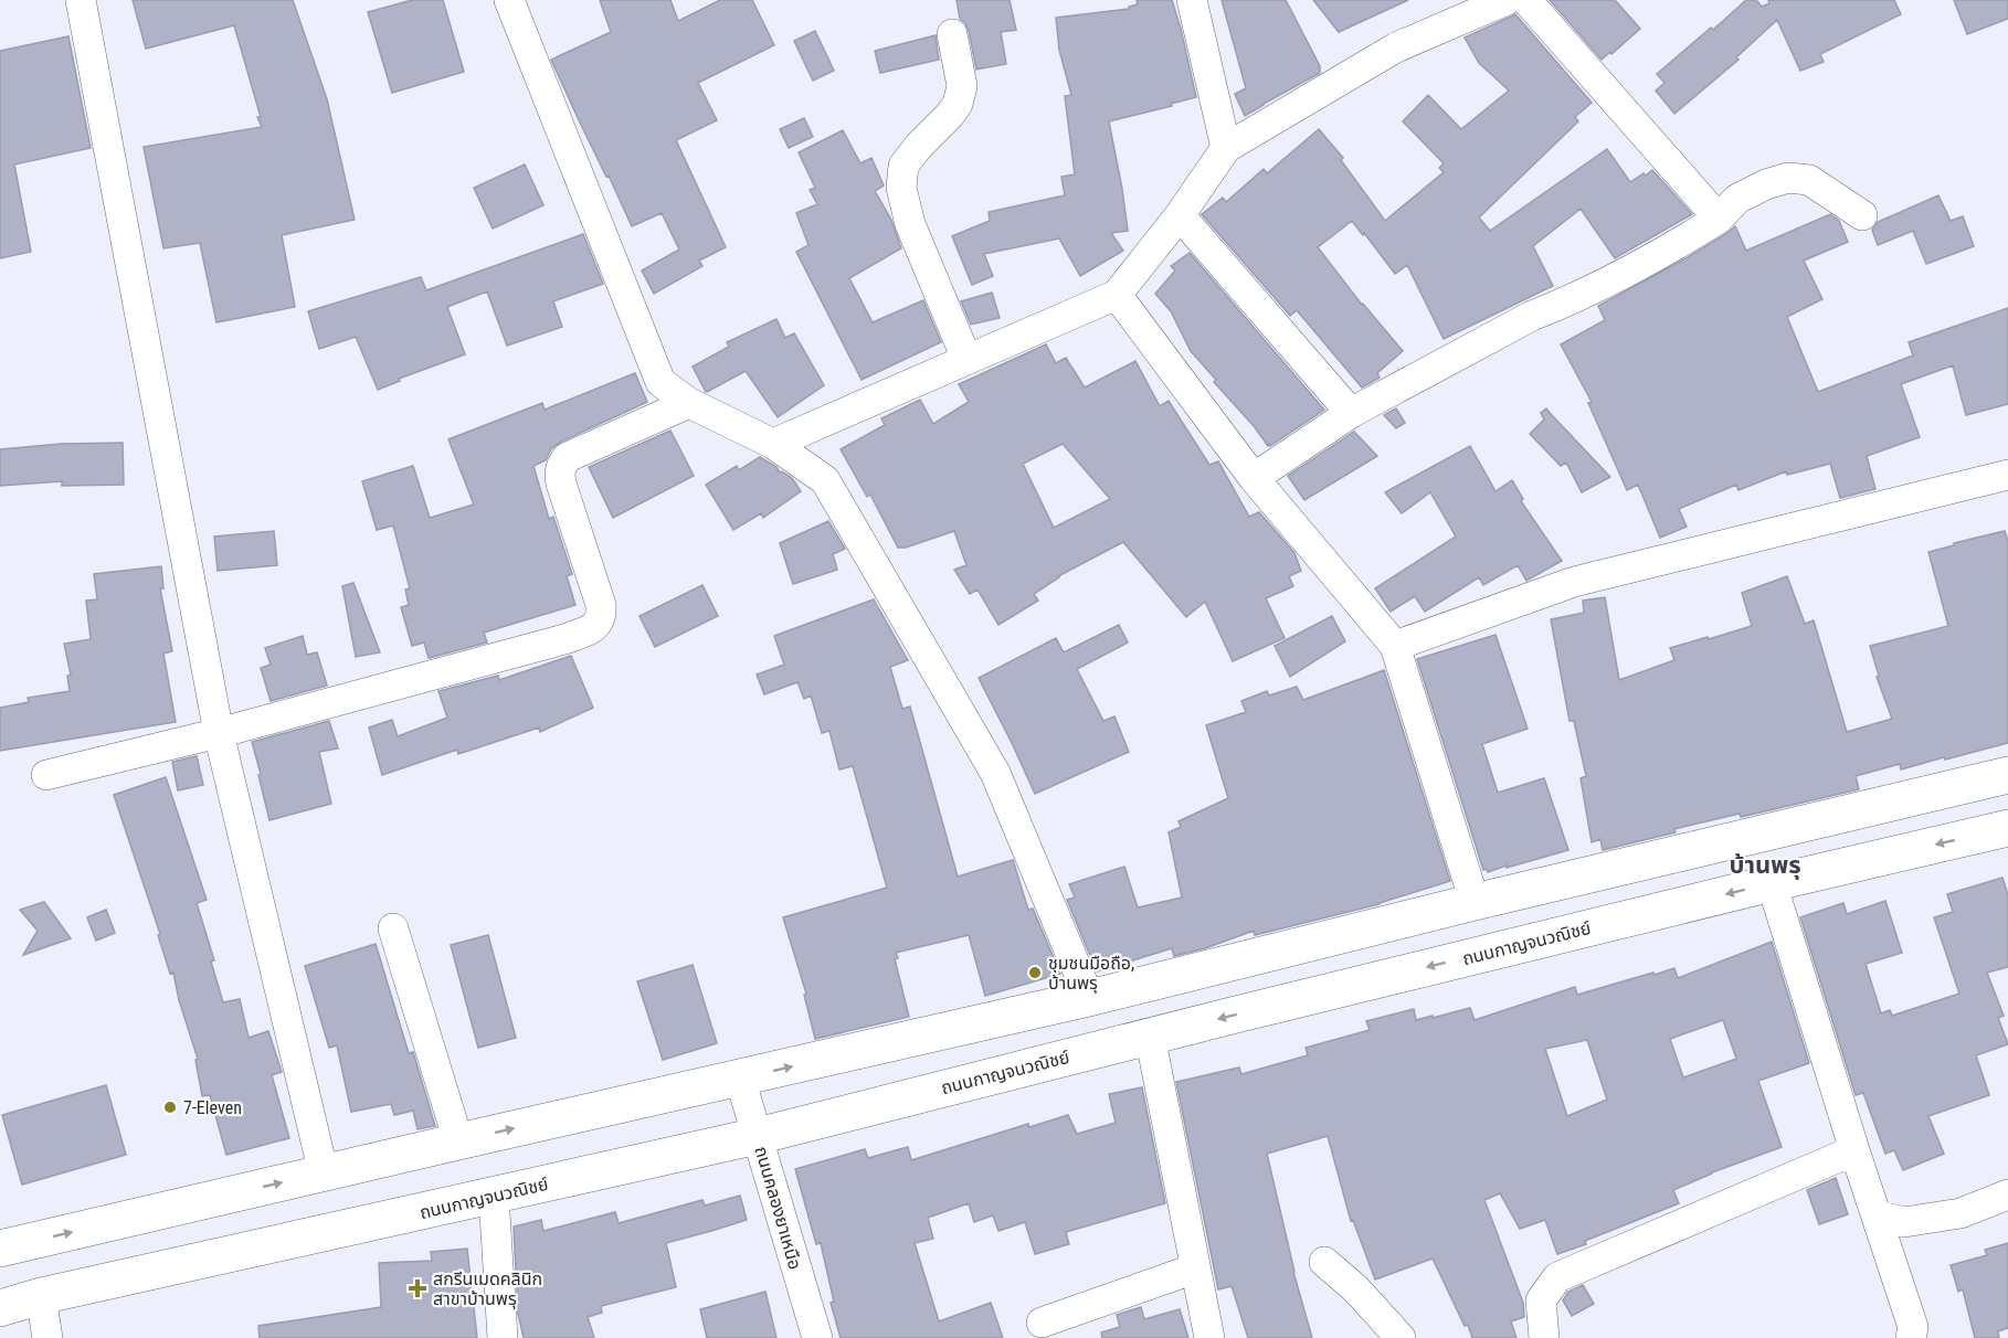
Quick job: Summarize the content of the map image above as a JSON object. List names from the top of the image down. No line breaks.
{"streets":{"highway":["ถนนกาญจนวณิชย์"],"street":["ถนนคลองยาเหนือ"]},"crossings":[["ถนนกาญจนวณิชย์","ถนนคลองยาเหนือ"]],"districts":["บ้านพรุ"],"places":{"other":["ชุมชนมือถือ, บ้านพรุ","7-Eleven"],"health":["สกรีนเมดคลินิก สาขาบ้านพรุ"]}}
